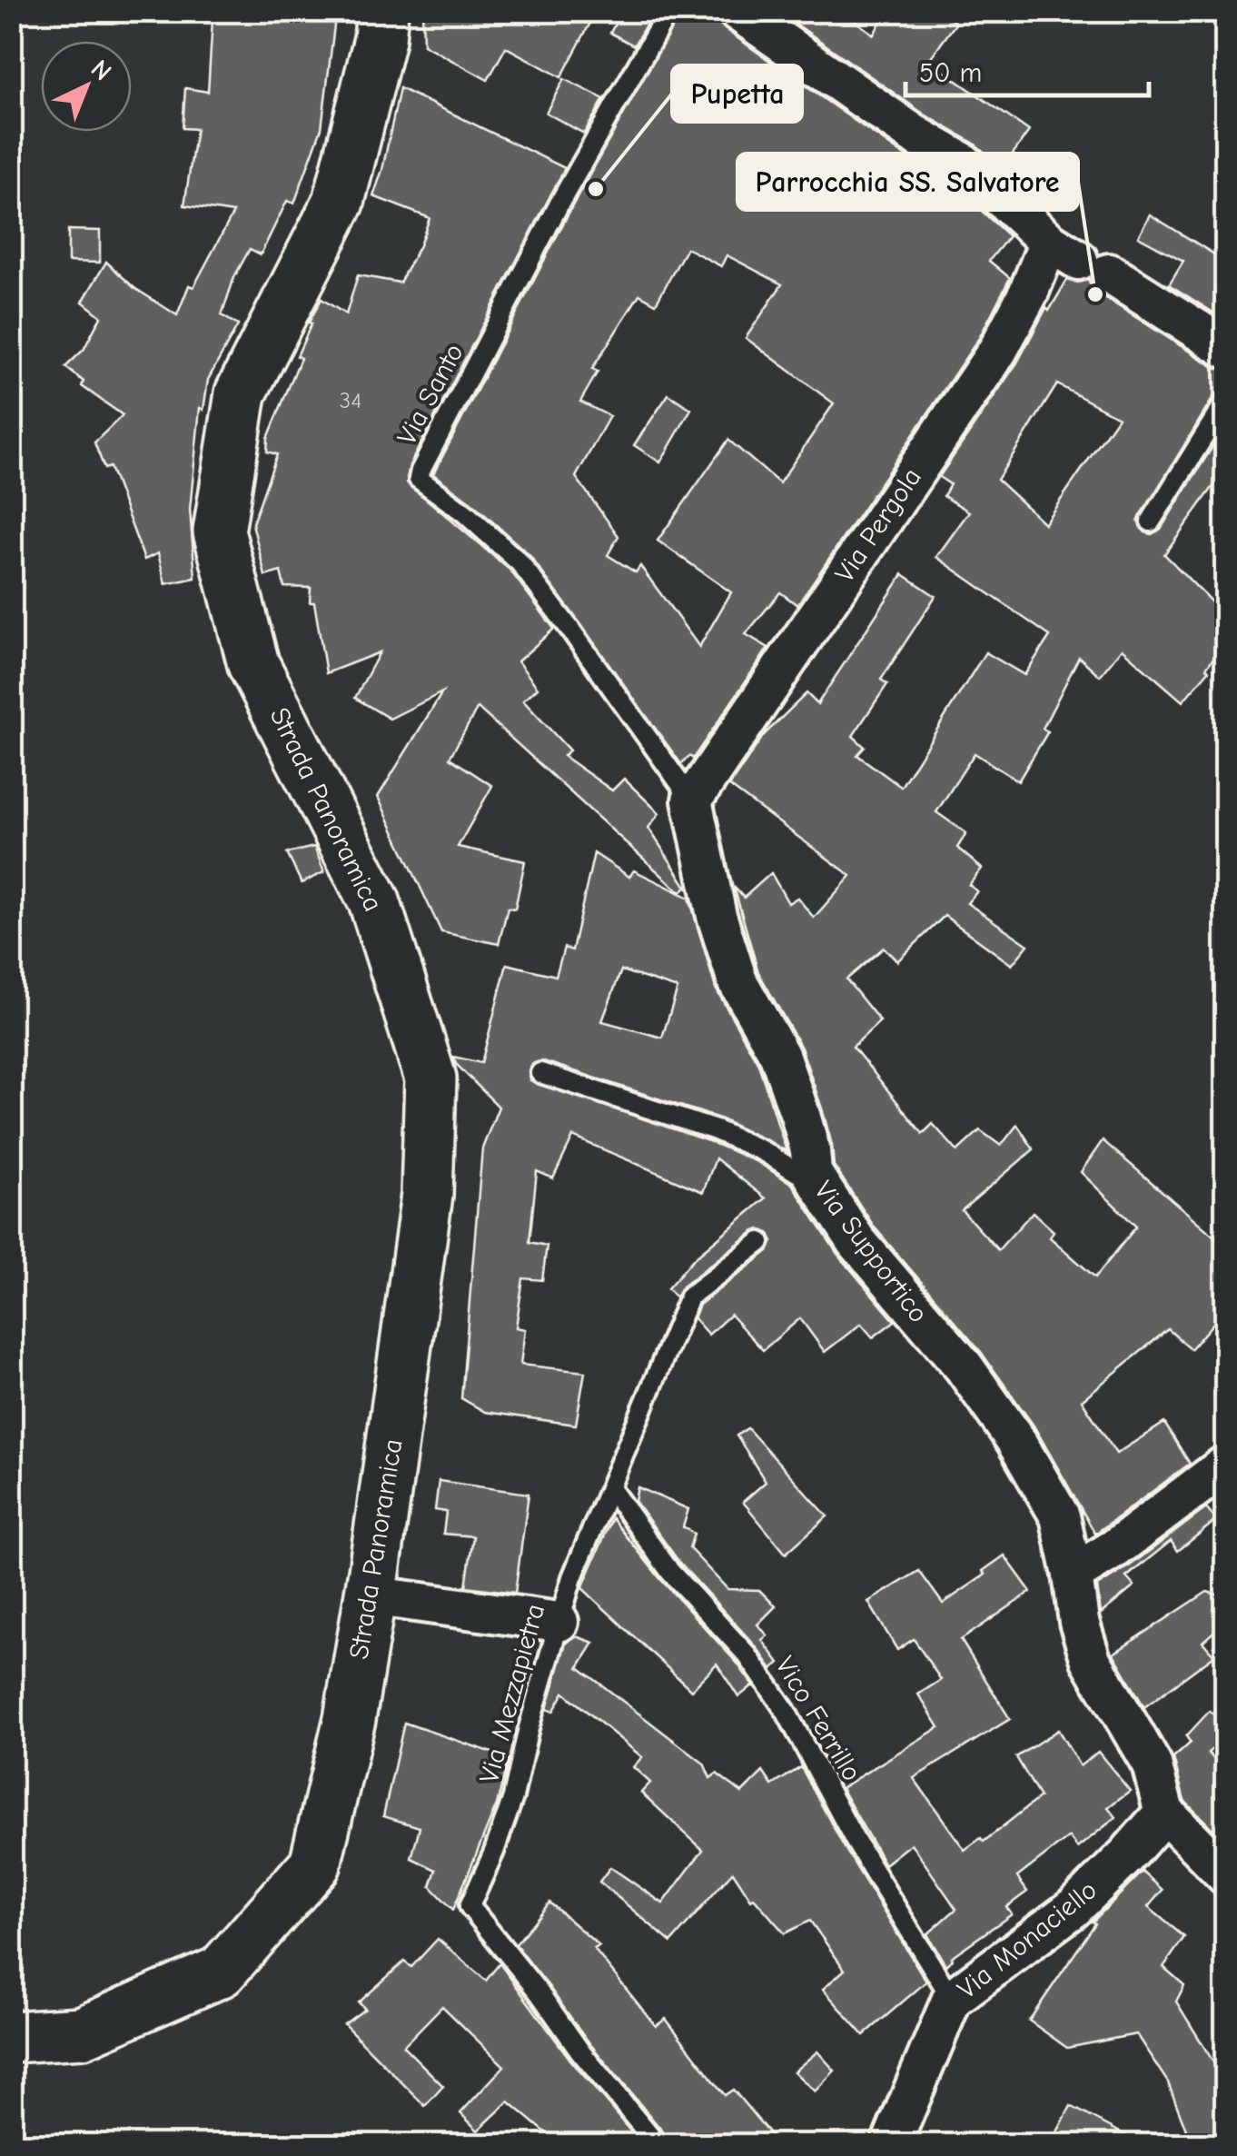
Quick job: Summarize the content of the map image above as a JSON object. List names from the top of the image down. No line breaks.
{"streets":{"main road":["Strada Panoramica"],"street":["Via Pergola","Via Supportico","Via Monaciello"],"lane":["Via Santo","Via Mezzapietra","Vico Ferrillo"]},"crossings":[["Via Santo","Via Pergola"],["Via Santo","Via Supportico"],["Via Pergola","Via Supportico"],["Via Mezzapietra","Vico Ferrillo"],["Vico Ferrillo","Via Monaciello"]],"places":["Pupetta","Parrocchia SS. Salvatore"],"house_numbers":["34"],"scale_bar":"50 m","north":"top right"}
